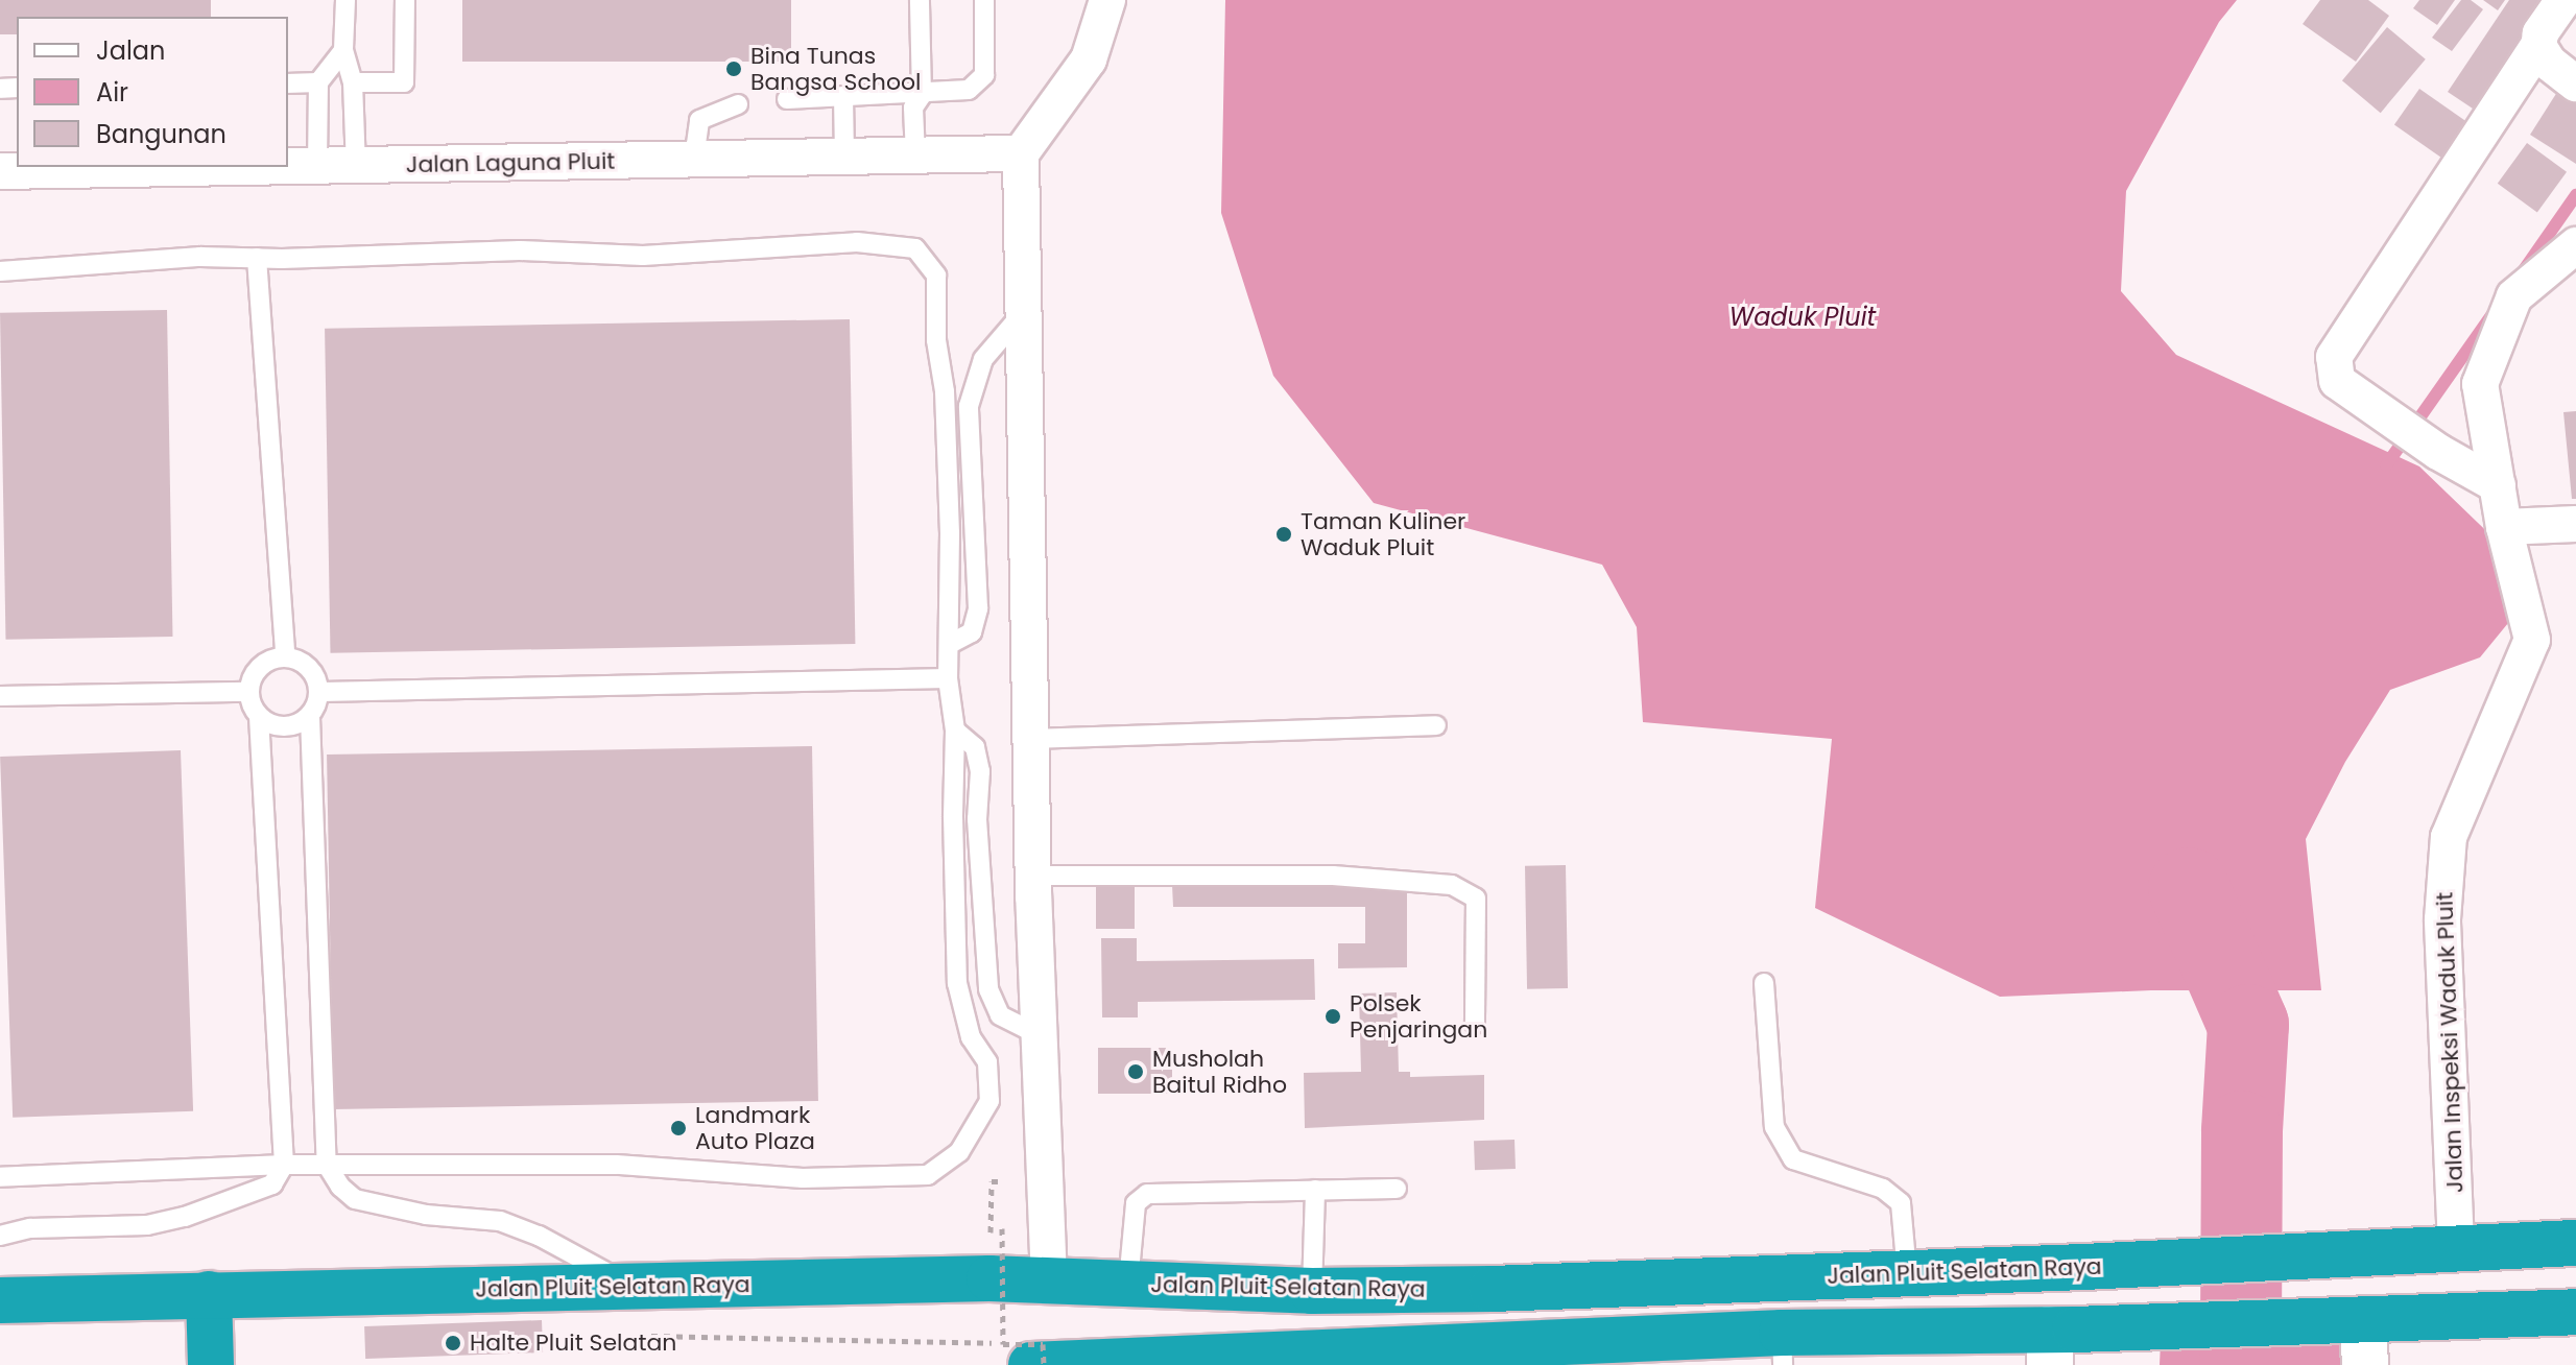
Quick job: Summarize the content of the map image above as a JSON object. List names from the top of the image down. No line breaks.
{"streets":{"highway":["Jalan Pluit Selatan Raya"],"street":["Jalan Laguna Pluit","Jalan Inspeksi Waduk Pluit"]},"crossings":[["Jalan Inspeksi Waduk Pluit","Jalan Pluit Selatan Raya"]],"water":["Waduk Pluit"],"places":["Bina Tunas Bangsa School","Taman Kuliner Waduk Pluit","Polsek Penjaringan","Musholah Baitul Ridho","Landmark Auto Plaza","Halte Pluit Selatan"],"legend":["Jalan","Air","Bangunan"]}
